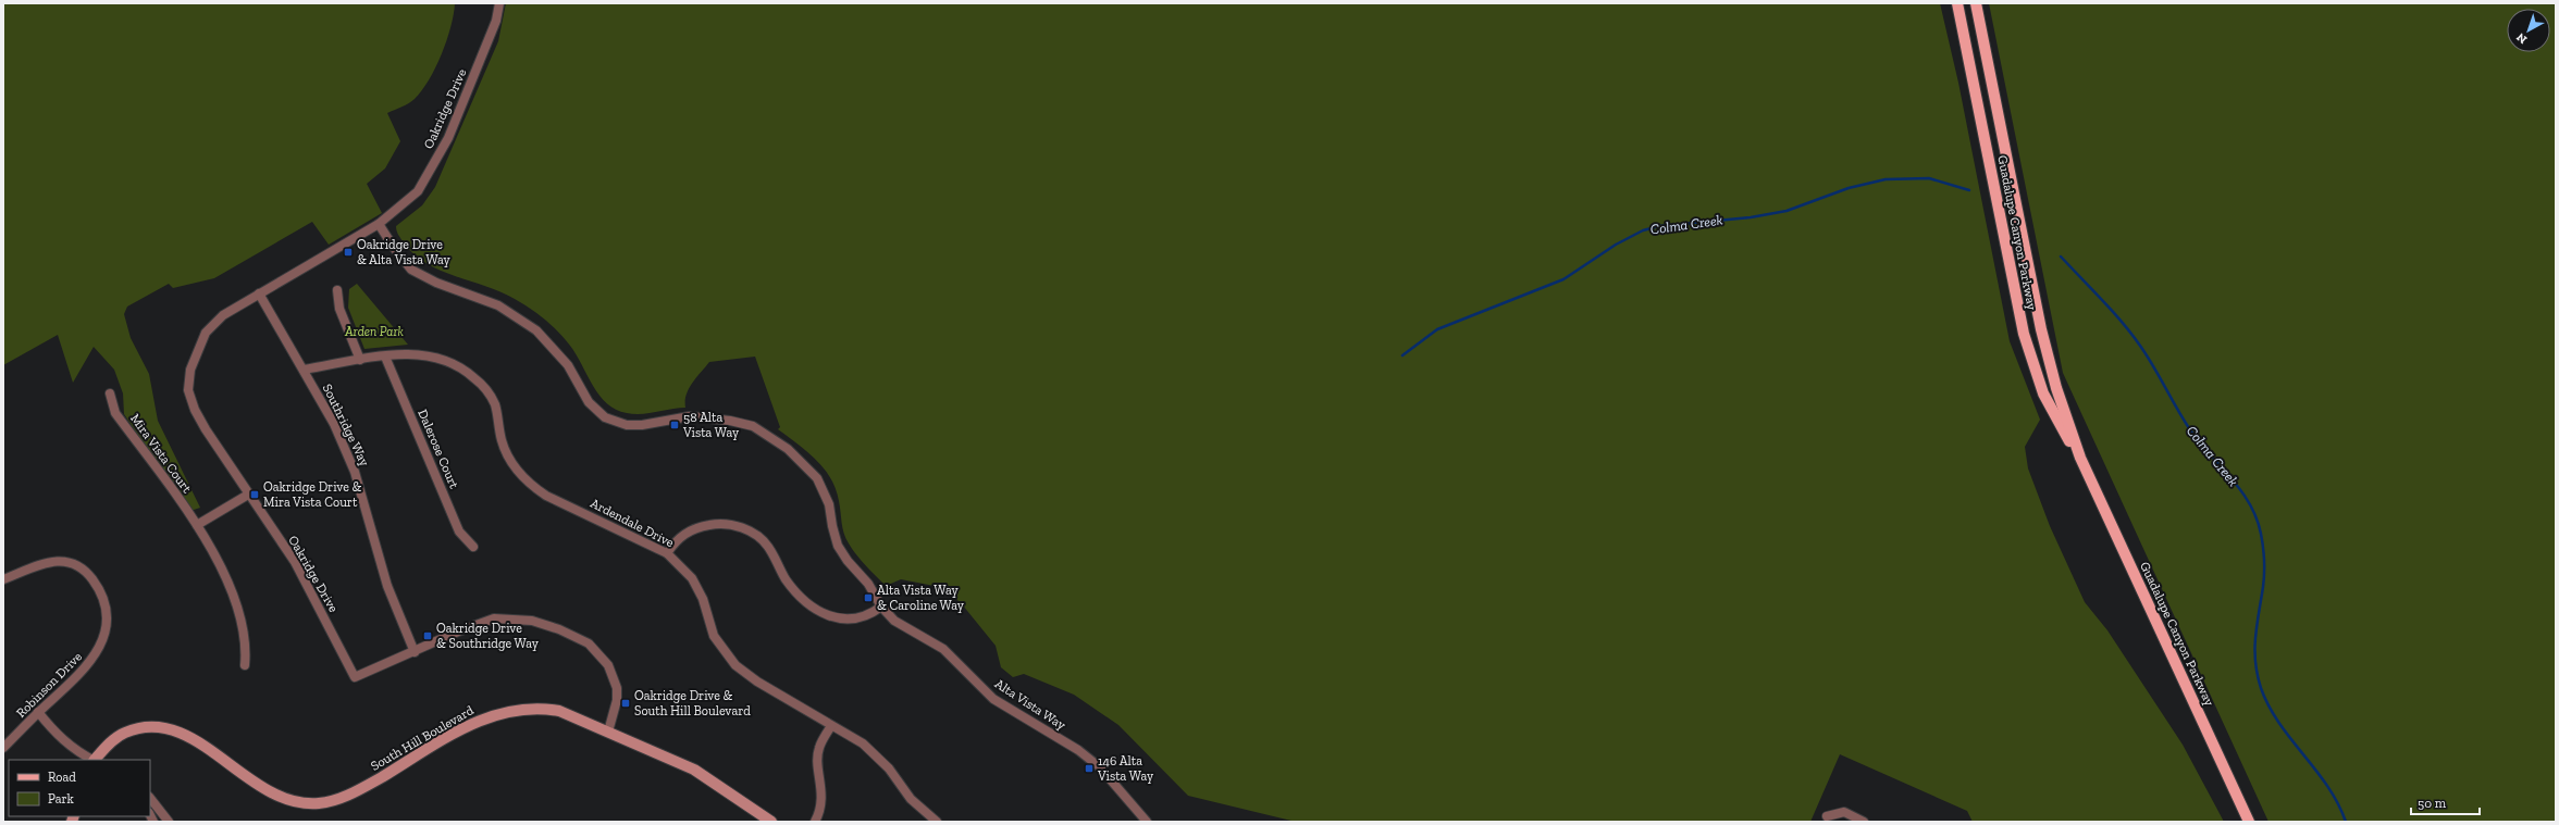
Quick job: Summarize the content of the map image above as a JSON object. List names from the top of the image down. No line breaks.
{"streets":{"main road":["Guadalupe Canyon Parkway"],"street":["Oakridge Drive","Southridge Way","Dalerose Court","Mira Vista Court","Ardendale Drive","Robinson Drive","Alta Vista Way","South Hill Boulevard"]},"crossings":[["Oakridge Drive","Southridge Way"],["Oakridge Drive","Alta Vista Way"],["Oakridge Drive","South Hill Boulevard"],["Southridge Way","Ardendale Drive"],["Dalerose Court","Ardendale Drive"]],"water":["Colma Creek"],"parks":["Arden Park"],"places":{"transit":["Oakridge Drive & Alta Vista Way","58 Alta Vista Way","Oakridge Drive & Mira Vista Court","Alta Vista Way & Caroline Way","Oakridge Drive & Southridge Way","Oakridge Drive & South Hill Boulevard","146 Alta Vista Way"]},"legend":["Road","Park"],"scale_bar":"50 m","north":"bottom left"}
